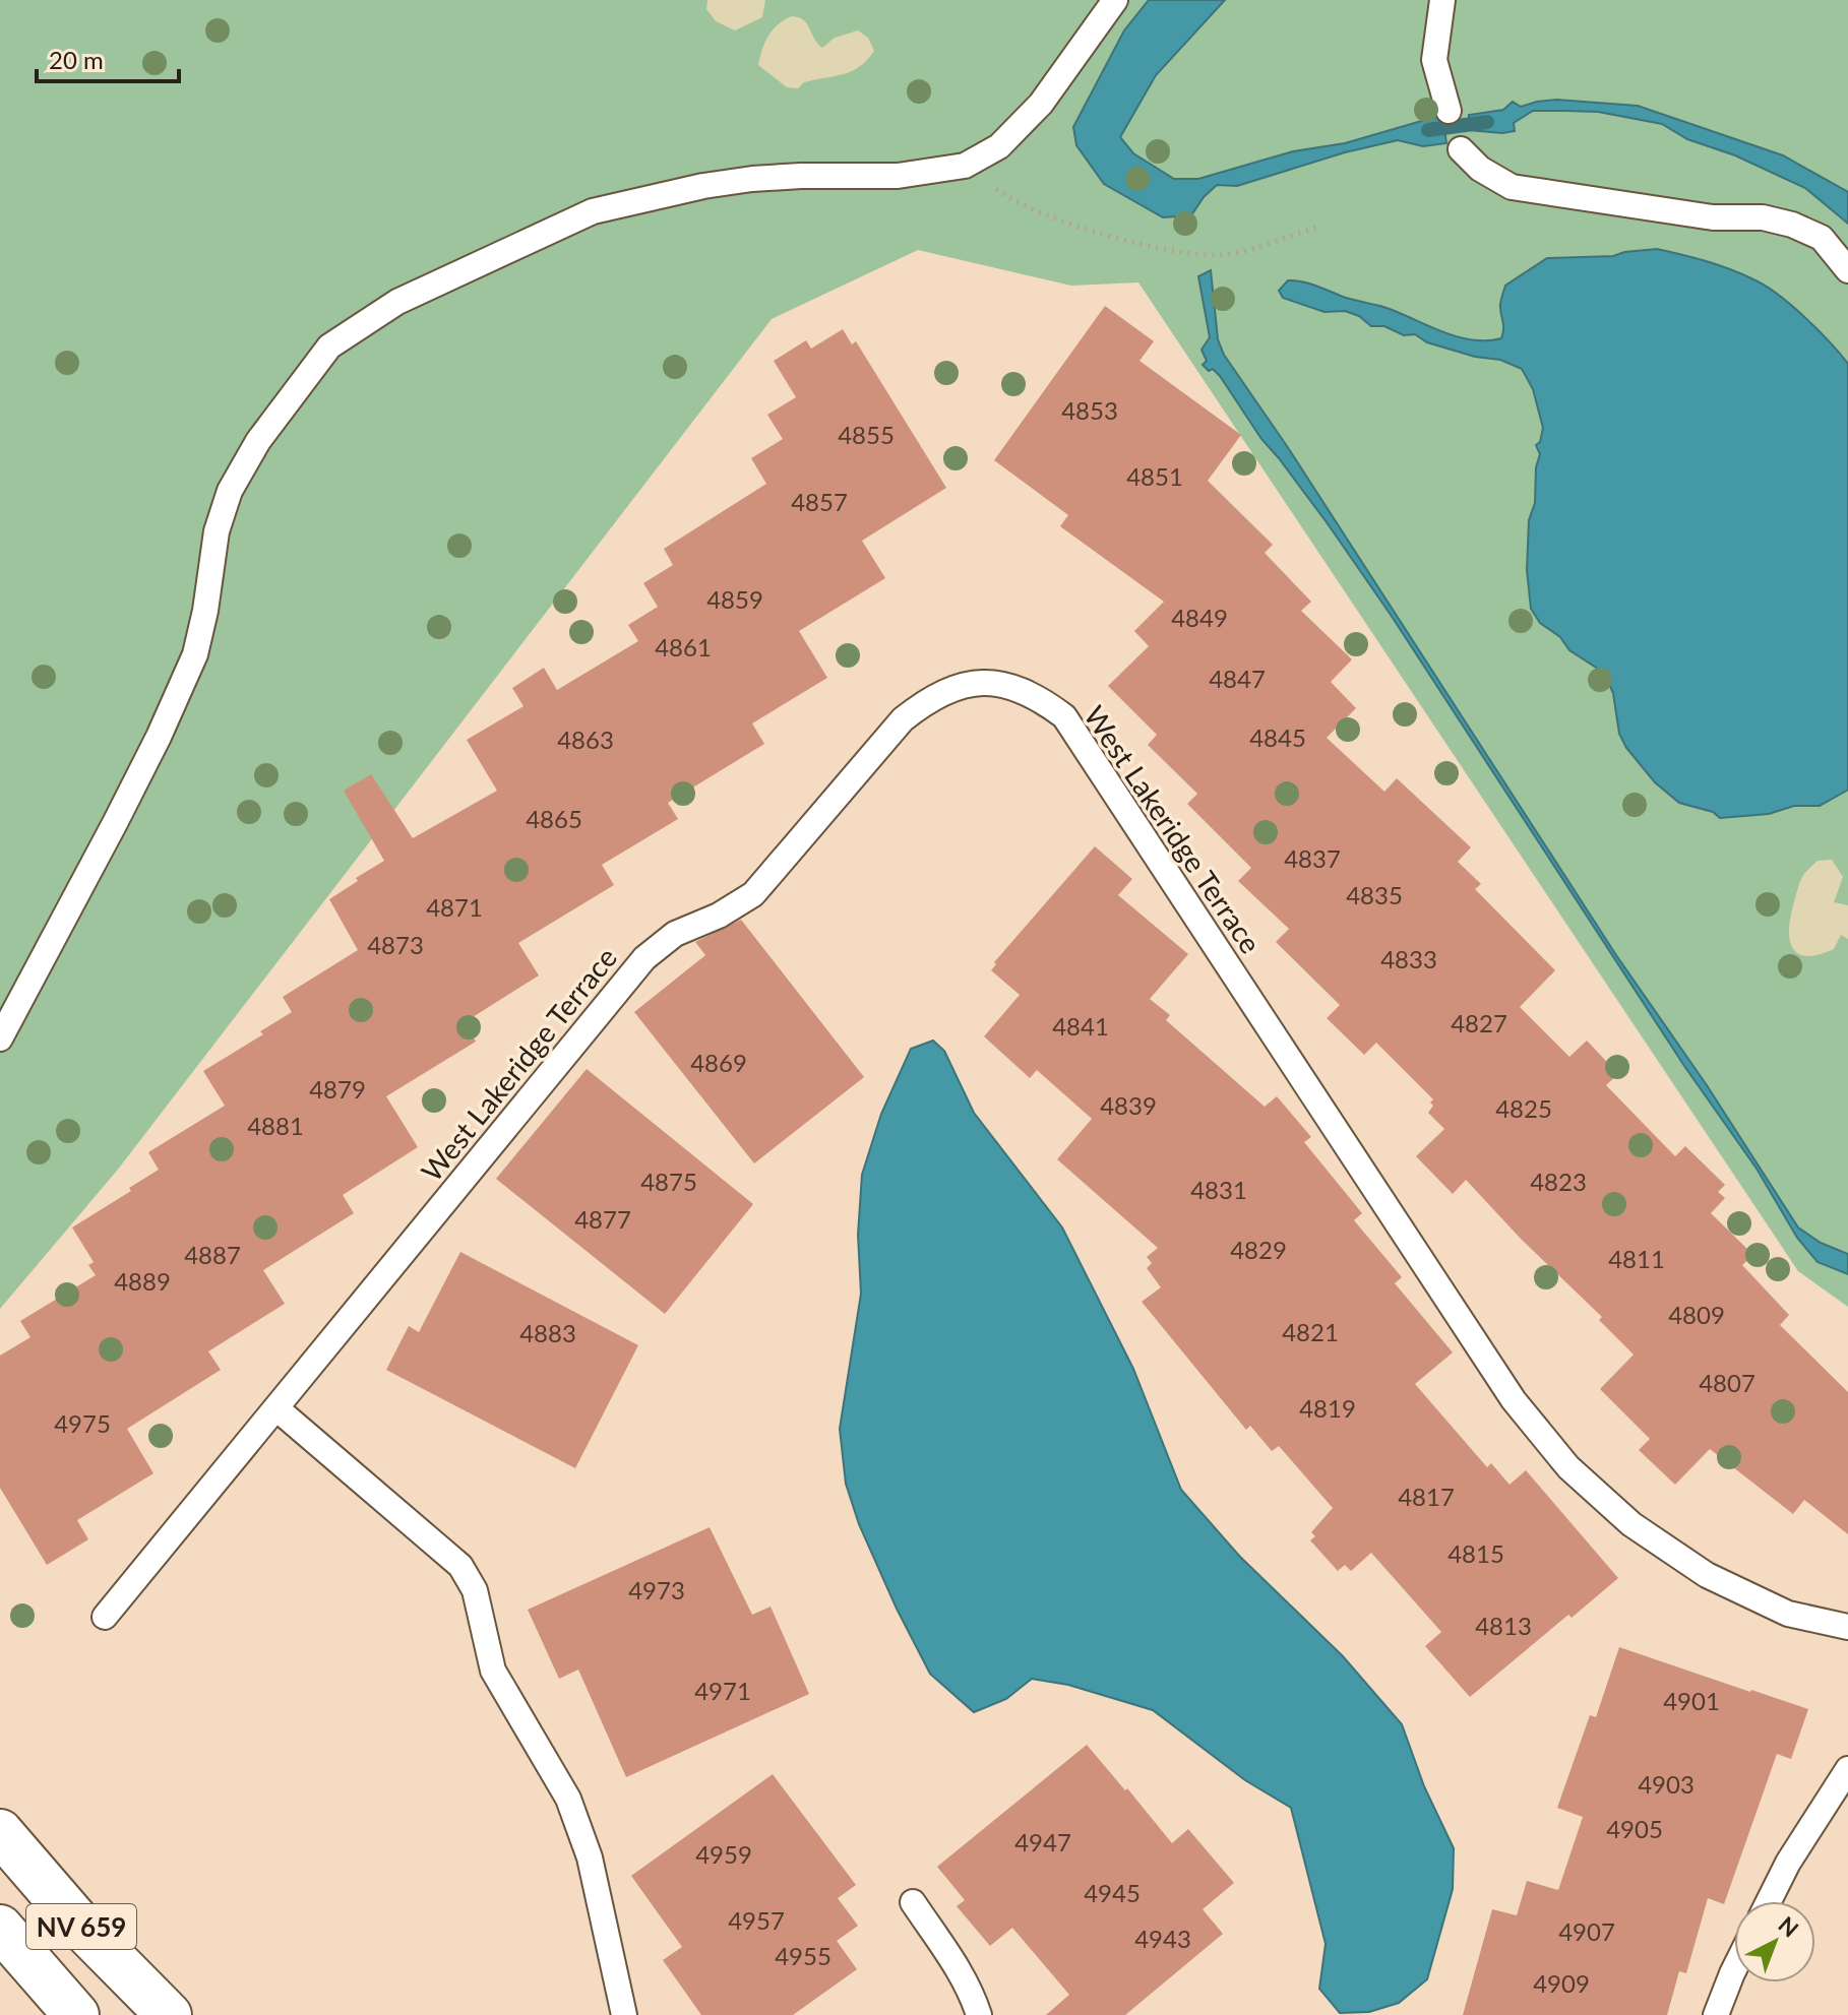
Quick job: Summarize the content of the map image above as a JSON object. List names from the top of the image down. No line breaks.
{"streets":{"main road":["NV 659"],"lane":["West Lakeridge Terrace"]},"house_numbers":["4853","4855","4851","4857","4859","4849","4861","4847","4845","4863","4865","4837","4835","4871","4873","4833","4827","4841","4869","4879","4839","4825","4881","4875","4823","4831","4877","4829","4887","4811","4889","4809","4821","4883","4807","4819","4975","4817","4815","4973","4813","4971","4901","4903","4905","4947","4959","4945","4957","4907","4943","4955","4909"],"scale_bar":"20 m","north":"top right"}
